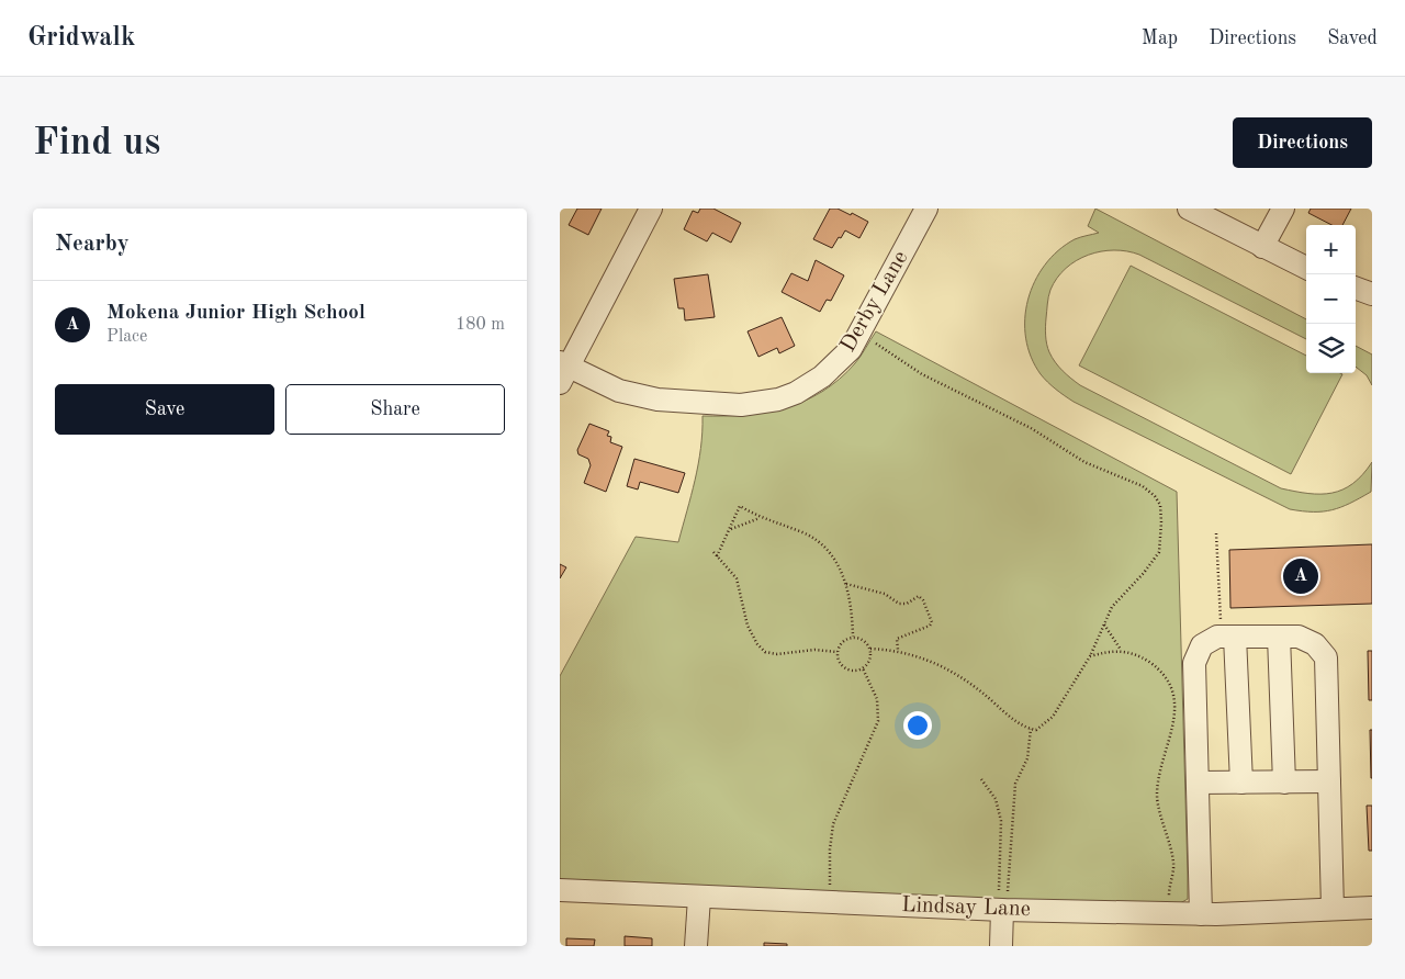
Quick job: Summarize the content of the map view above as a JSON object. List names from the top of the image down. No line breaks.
{"streets":{"street":["Derby Lane","Lindsay Lane"]},"page":{"header":"Gridwalk","nav":["Map","Directions","Saved"],"buttons":["Directions",["Save","Share"]],"title":"Find us","heading":"Nearby","map_buttons":["+","−"],"list":[{"mark":"A","name":"Mokena Junior High School","note":"Place","value":"180 m"}],"pins":"A"}}
